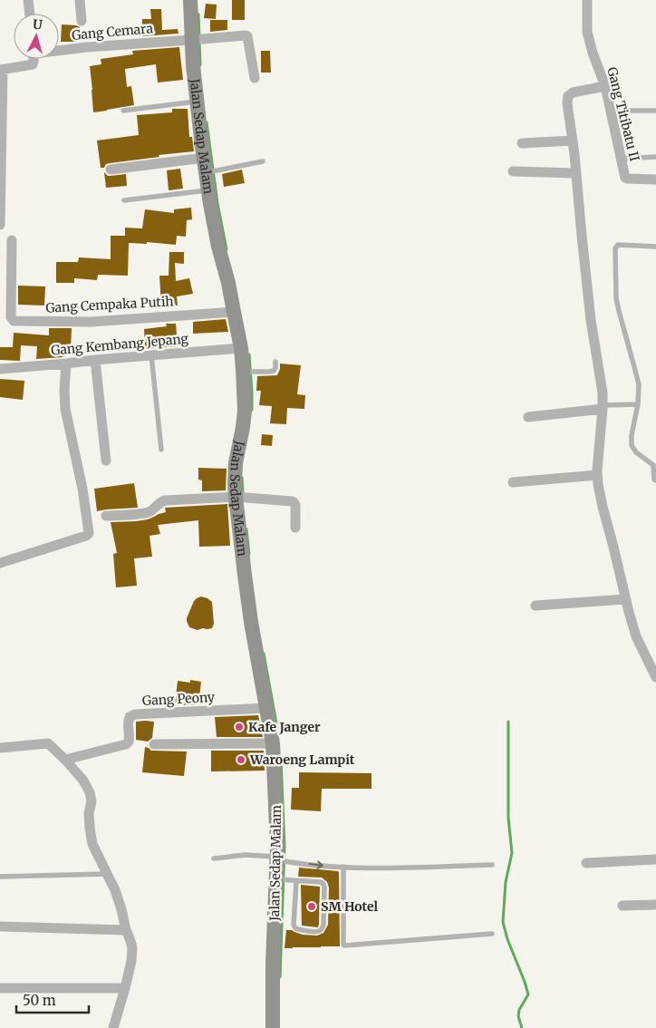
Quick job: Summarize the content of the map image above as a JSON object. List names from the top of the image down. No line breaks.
{"streets":{"street":["Gang Cemara","Gang Titibatu II","Jalan Sedap Malam","Gang Cempaka Putih","Gang Kembang Jepang","Gang Peony"]},"crossings":[["Gang Cemara","Jalan Sedap Malam"],["Jalan Sedap Malam","Gang Cempaka Putih"],["Jalan Sedap Malam","Gang Kembang Jepang"],["Jalan Sedap Malam","Gang Peony"]],"places":["Kafe Janger","Waroeng Lampit","SM Hotel"],"scale_bar":"50 m","north":"top"}
